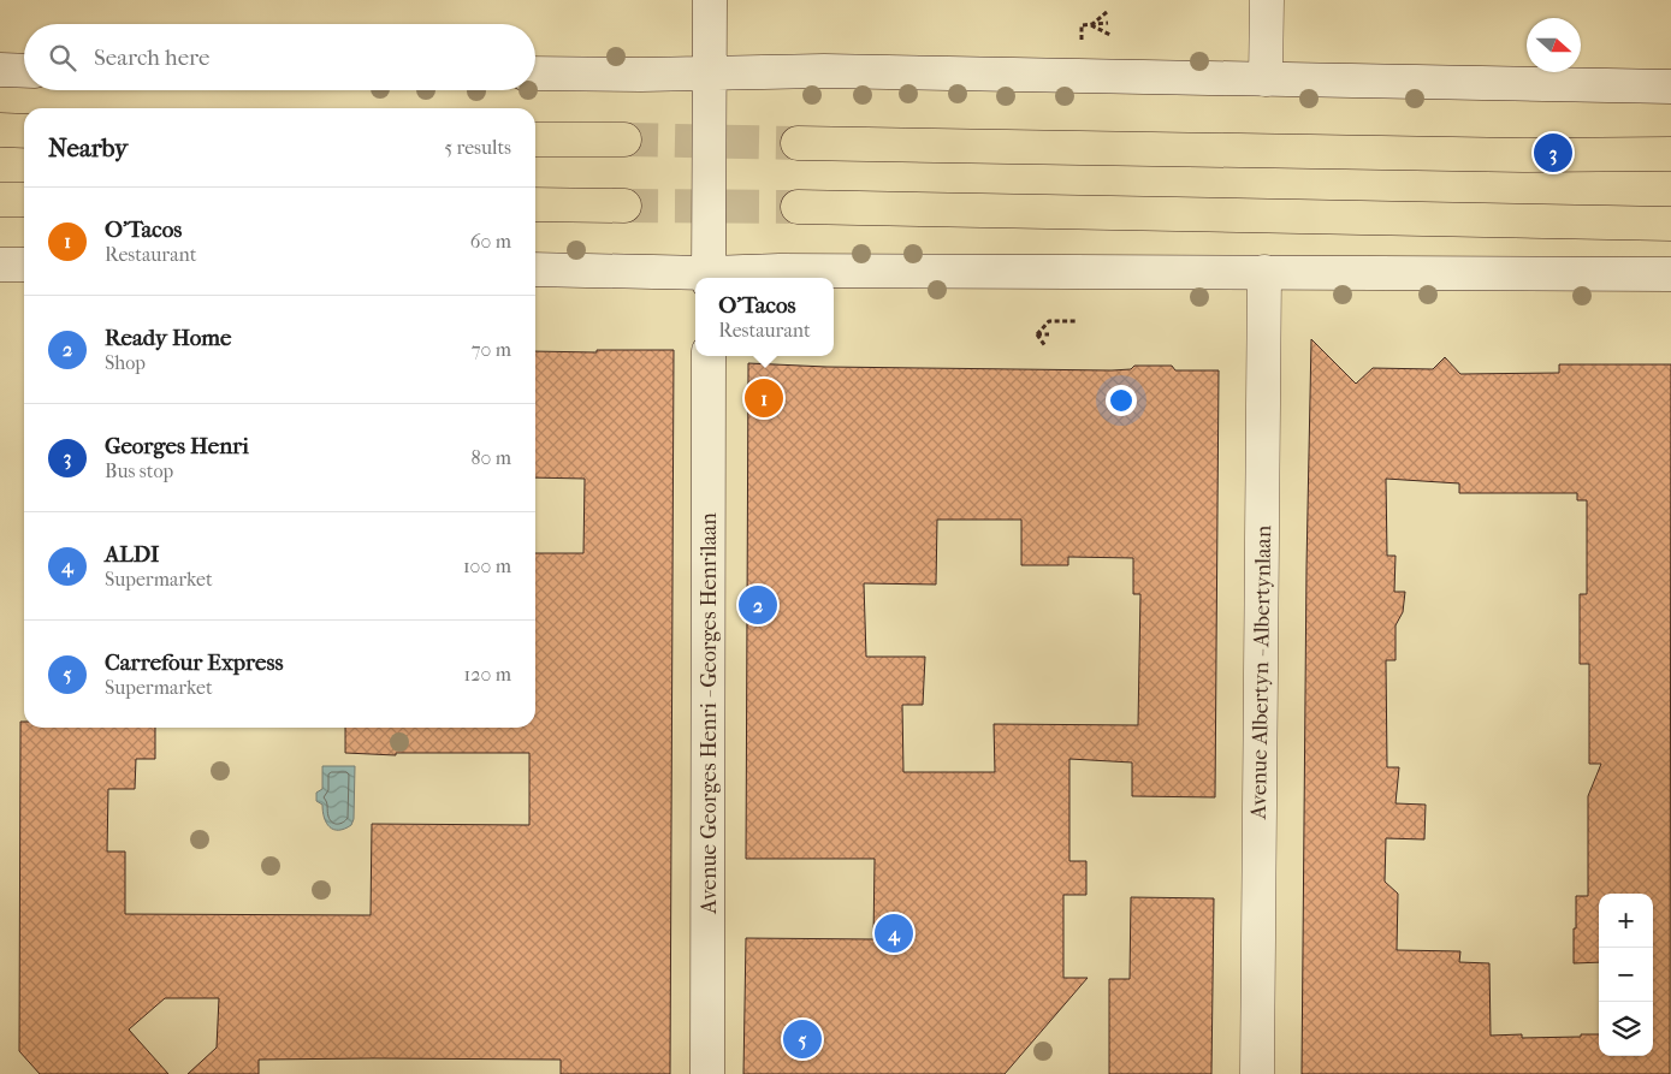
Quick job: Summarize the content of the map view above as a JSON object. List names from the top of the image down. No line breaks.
{"streets":{"main road":["Avenue Albertyn - Albertynlaan","Avenue Georges Henri - Georges Henrilaan"]},"north":"right","page":{"search":"Search here","heading":["Nearby","5 results"],"pins":["3","1","2","4","5"],"list":[{"mark":"1","name":"O'Tacos","note":"Restaurant","value":"60 m"},{"mark":"2","name":"Ready Home","note":"Shop","value":"70 m"},{"mark":"3","name":"Georges Henri","note":"Bus stop","value":"80 m"},{"mark":"4","name":"ALDI","note":"Supermarket","value":"100 m"},{"mark":"5","name":"Carrefour Express","note":"Supermarket","value":"120 m"}],"popup":["O'Tacos","Restaurant"],"map_buttons":["+","−"]}}
